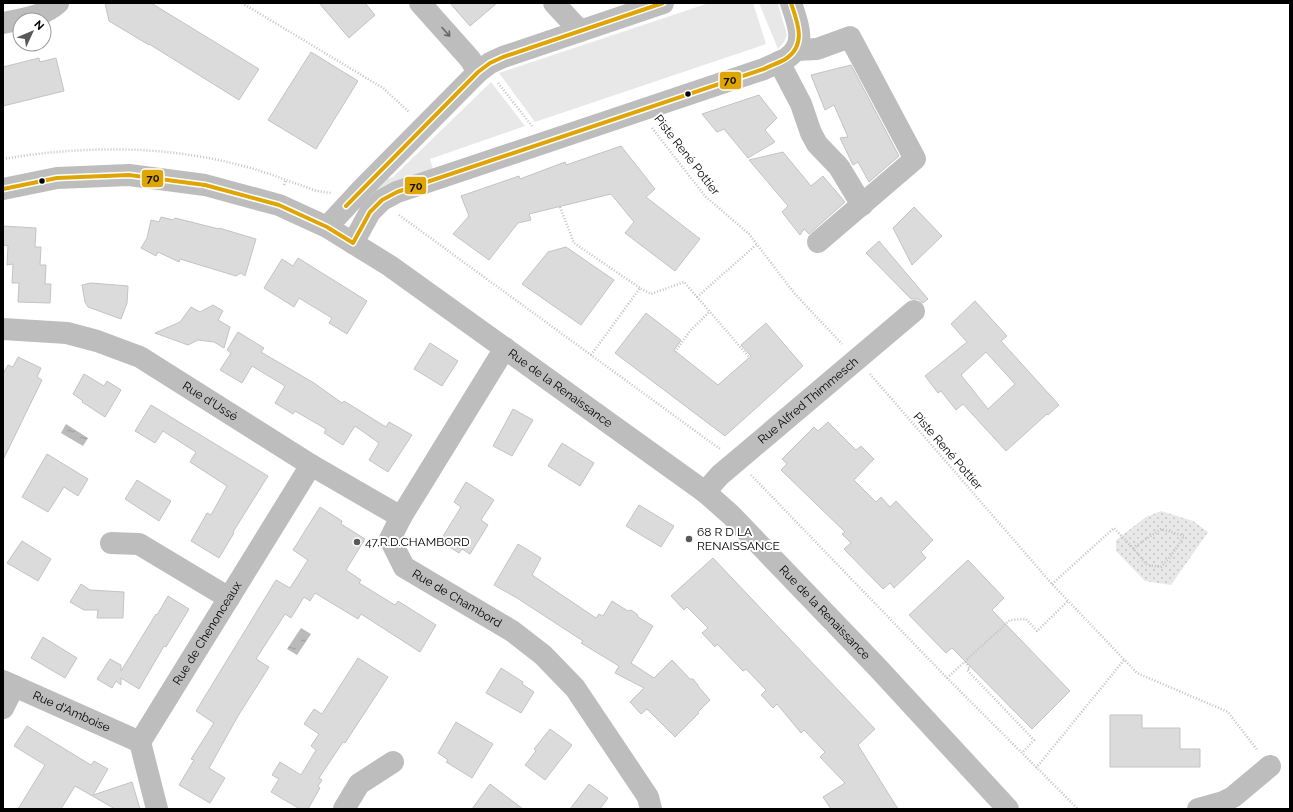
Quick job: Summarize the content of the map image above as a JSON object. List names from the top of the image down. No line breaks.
{"streets":{"street":["Rue de la Renaissance","Rue d'Ussé","Rue Alfred Thimmesch","Rue de Chambord","Rue de Chenonceaux","Rue d'Amboise"],"path":["Piste René Pottier"]},"crossings":[["Piste René Pottier","Rue Alfred Thimmesch"],["Rue de la Renaissance","Rue Alfred Thimmesch"],["Rue de la Renaissance","Rue de Chambord"],["Rue d'Ussé","Rue de Chambord"],["Rue d'Ussé","Rue de Chenonceaux"],["Rue de Chenonceaux","Rue d'Amboise"]],"places":["68 R D LA RENAISSANCE","47,R.D.CHAMBORD"],"lines":["transit line 70"],"north":"top right"}
